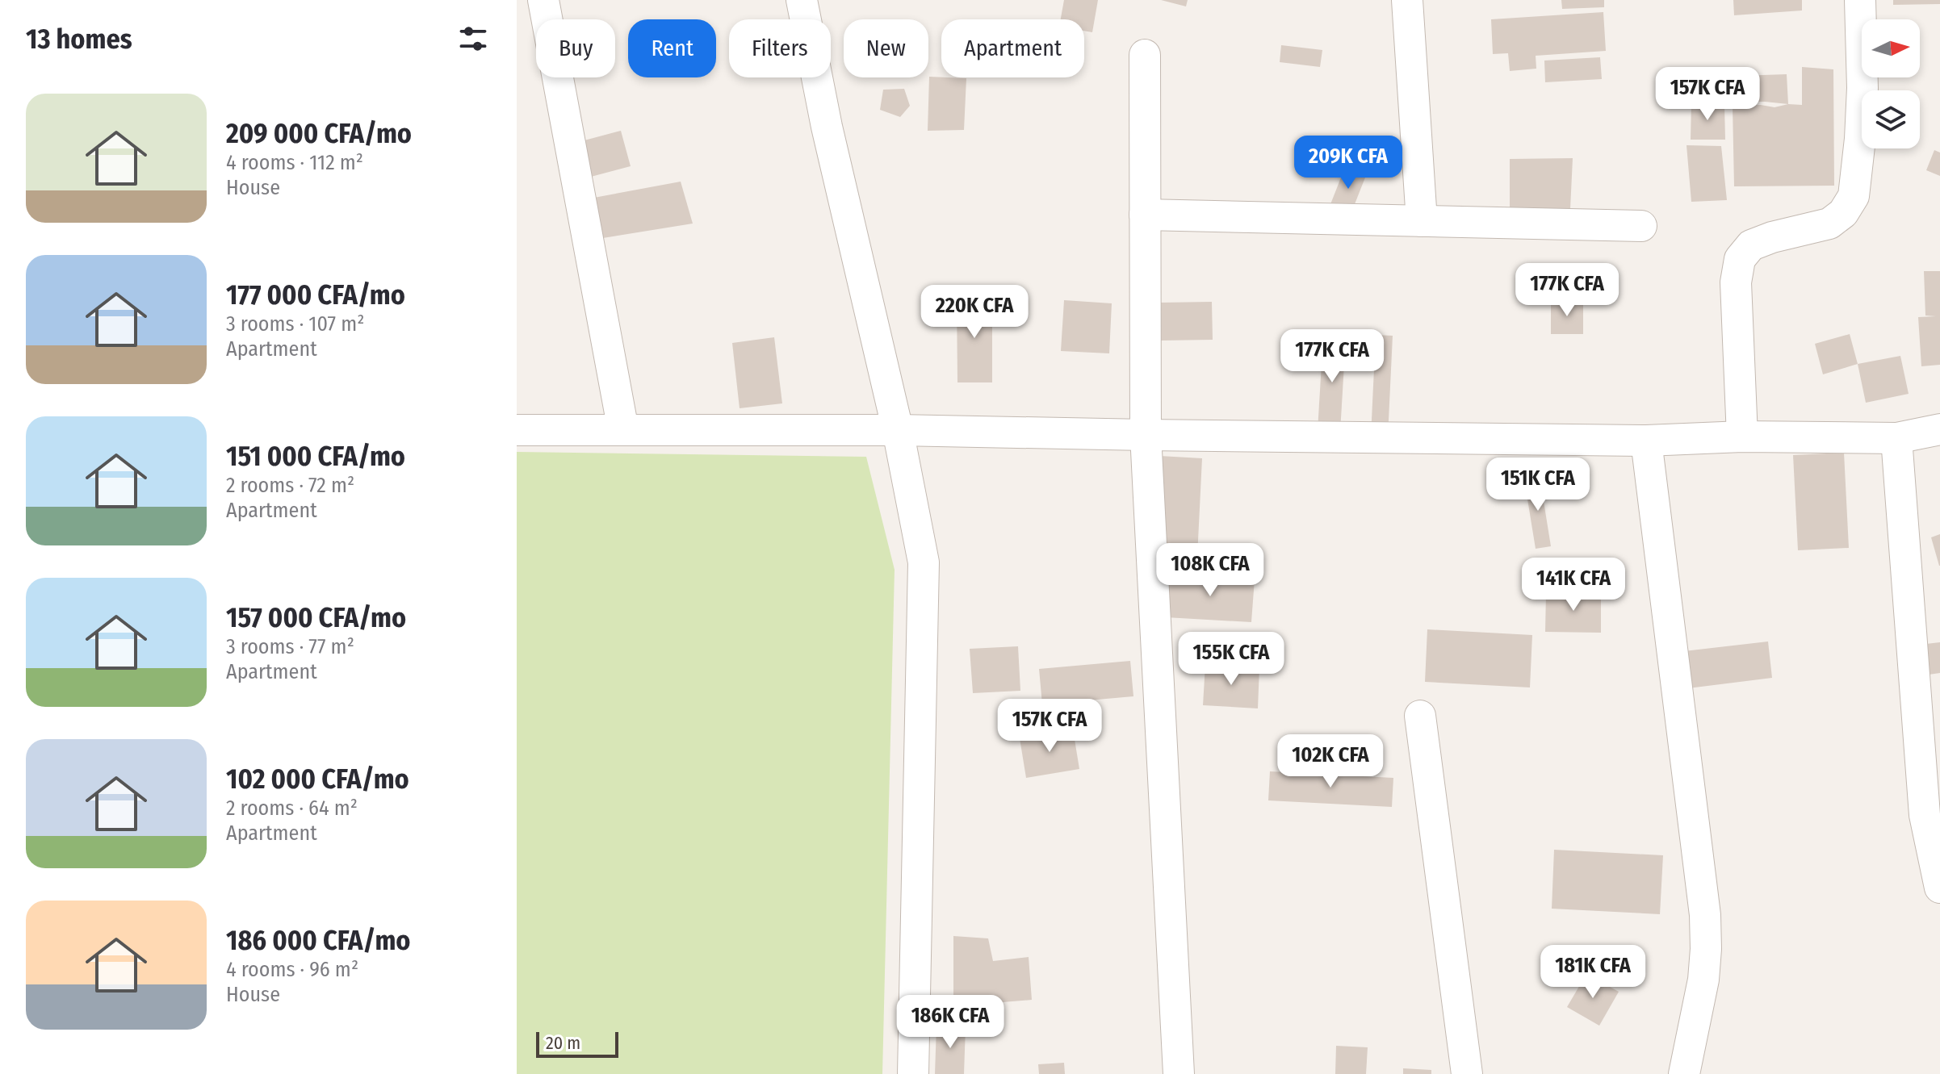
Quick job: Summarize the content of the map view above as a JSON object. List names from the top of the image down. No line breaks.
{"scale_bar":"20 m","north":"right","page":{"heading":"13 homes","chip":["Buy","Rent","Filters","New","Apartment"],"price":["157K CFA","209K CFA","177K CFA","220K CFA","177K CFA","151K CFA","108K CFA","141K CFA","155K CFA","157K CFA","102K CFA","181K CFA","186K CFA"],"list":[{"name":"209 000 CFA/mo","note":"4 rooms · 112 m² · House"},{"name":"177 000 CFA/mo","note":"3 rooms · 107 m² · Apartment"},{"name":"151 000 CFA/mo","note":"2 rooms · 72 m² · Apartment"},{"name":"157 000 CFA/mo","note":"3 rooms · 77 m² · Apartment"},{"name":"102 000 CFA/mo","note":"2 rooms · 64 m² · Apartment"},{"name":"186 000 CFA/mo","note":"4 rooms · 96 m² · House"}],"scale":"20 m"}}
